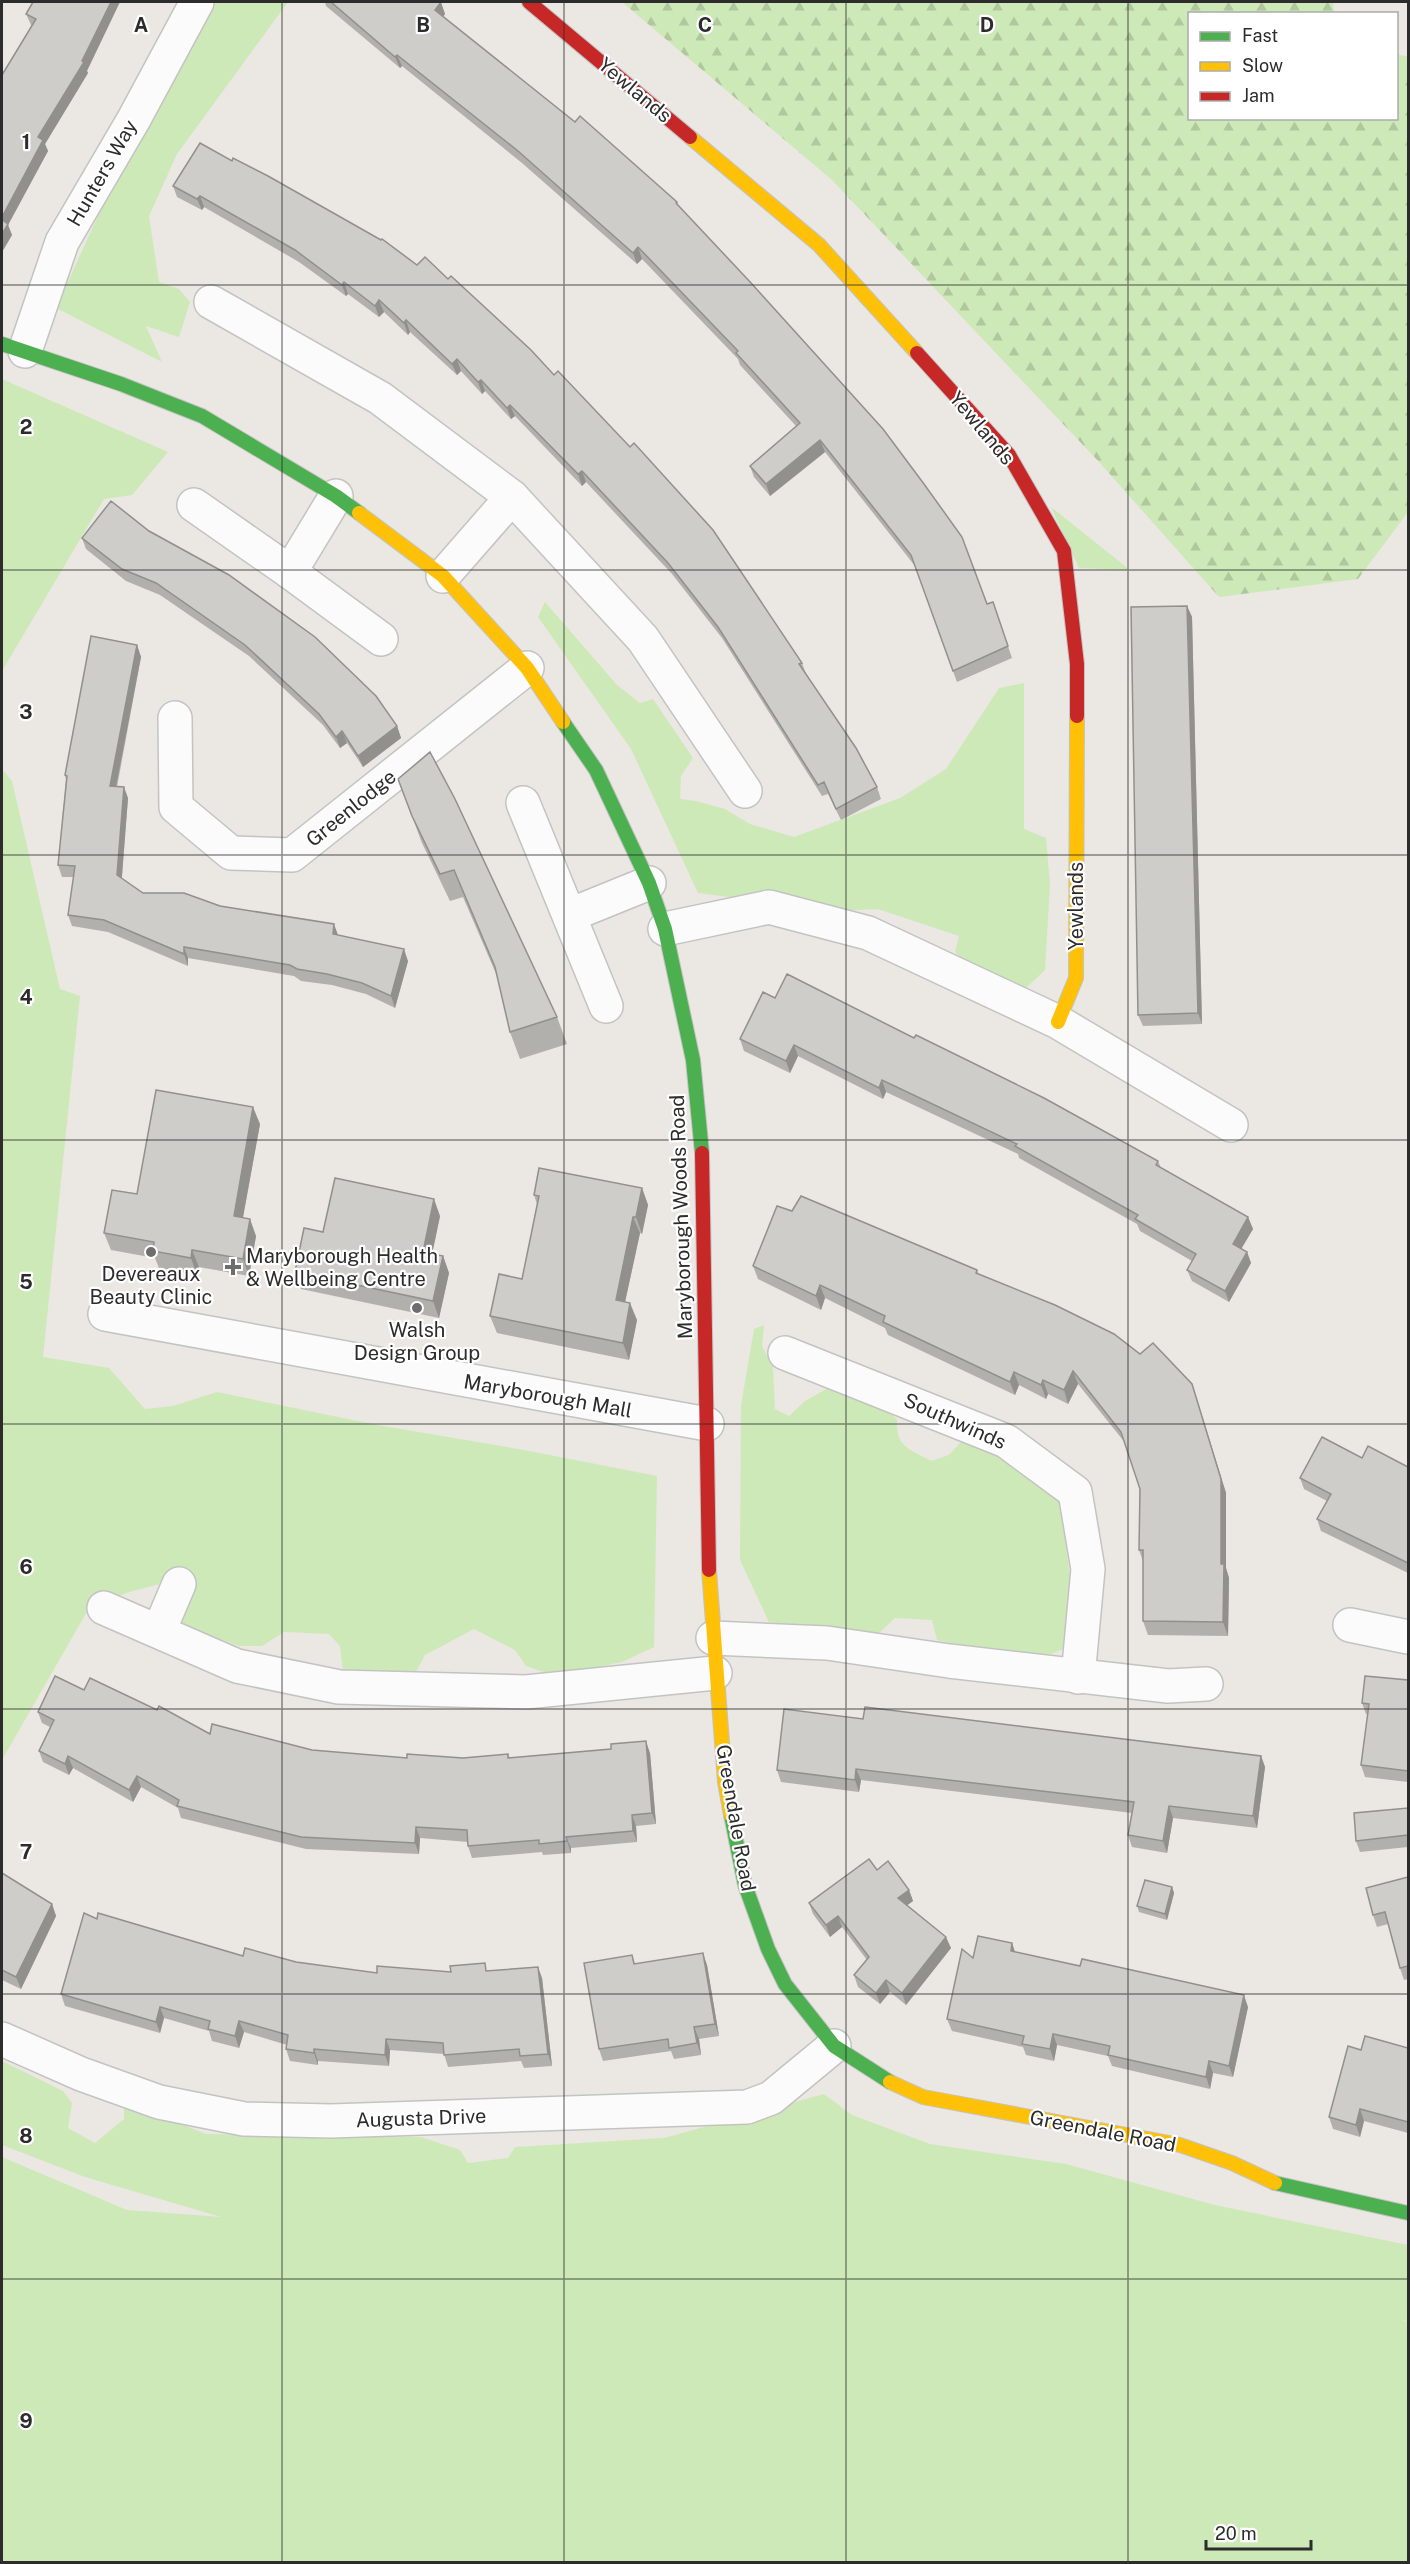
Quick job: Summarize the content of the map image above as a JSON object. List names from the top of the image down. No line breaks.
{"streets":{"street":["Yewlands","Hunters Way","Greenlodge","Maryborough Woods Road","Maryborough Mall","Southwinds","Greendale Road","Augusta Drive"]},"crossings":[["Hunters Way","Maryborough Woods Road"],["Greenlodge","Maryborough Woods Road"],["Maryborough Woods Road","Maryborough Mall"],["Maryborough Woods Road","Greendale Road"],["Greendale Road","Augusta Drive"]],"places":{"other":["Devereaux Beauty Clinic","Walsh Design Group"],"health":["Maryborough Health & Wellbeing Centre"]},"legend":["Fast","Slow","Jam"],"scale_bar":"20 m","grid":{"columns":["A","B","C","D"],"rows":["1","2","3","4","5","6","7","8","9"]}}
